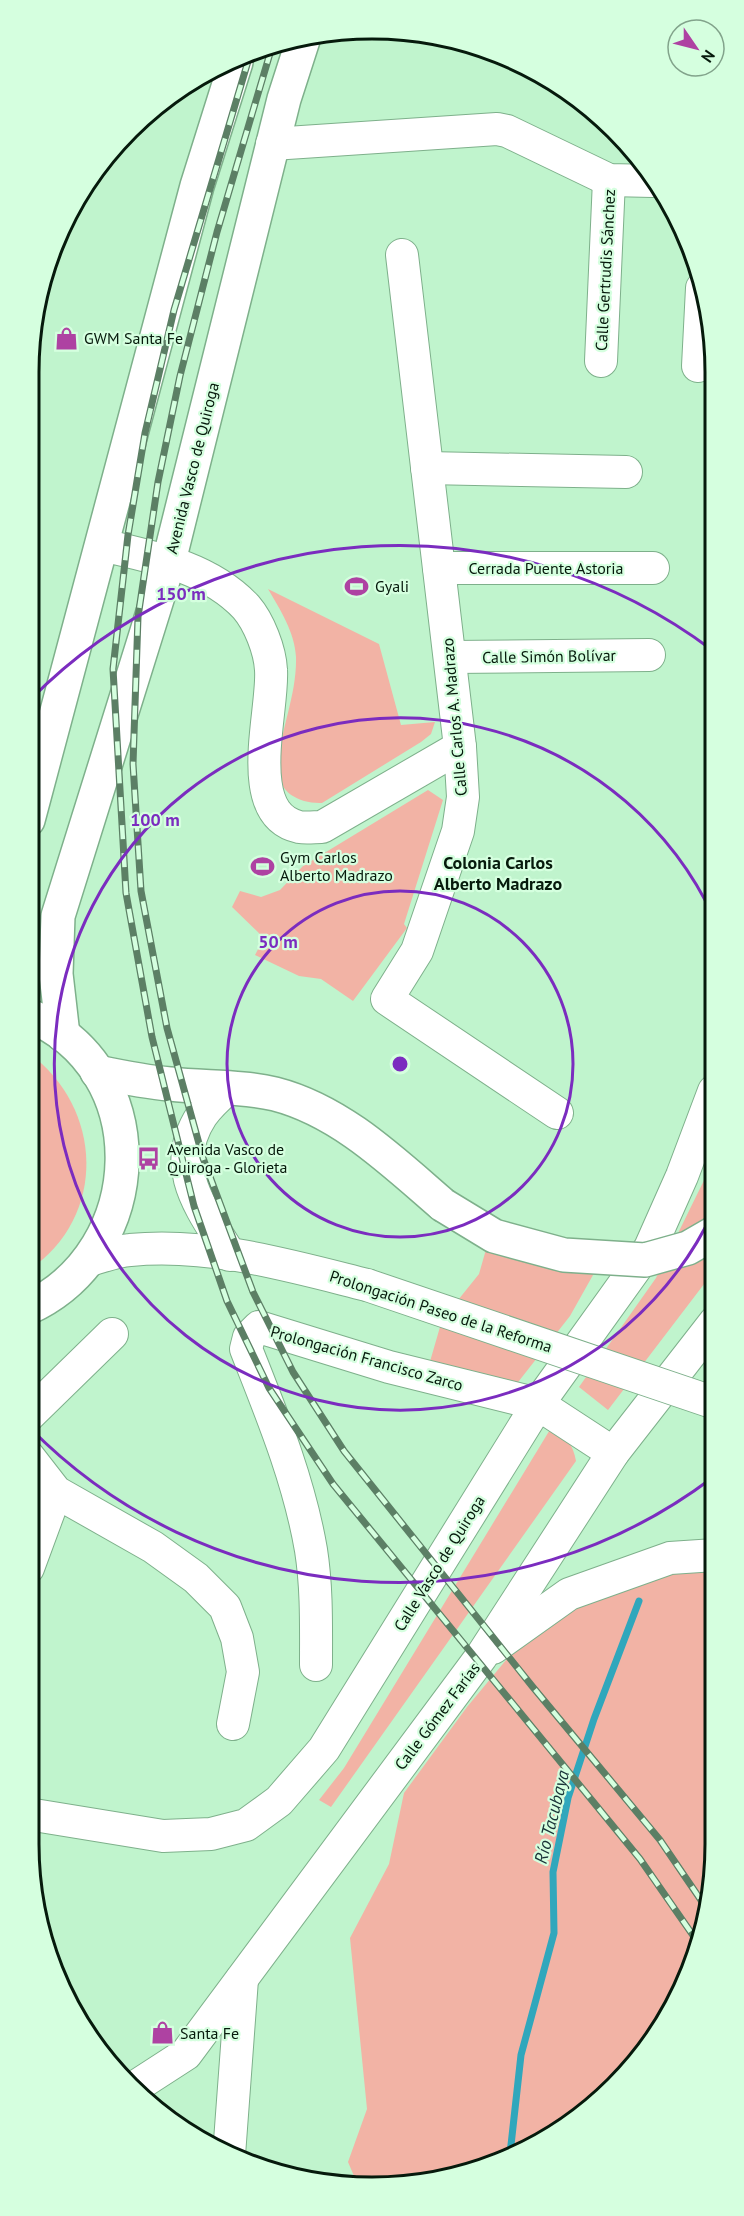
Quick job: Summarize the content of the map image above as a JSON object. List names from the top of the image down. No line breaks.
{"streets":{"main road":["Avenida Vasco de Quiroga"],"street":["Calle Gertrudis Sánchez","Cerrada Puente Astoria","Calle Simón Bolívar","Calle Carlos A. Madrazo","Prolongación Paseo de la Reforma","Prolongación Francisco Zarco","Calle Vasco de Quiroga","Calle Gómez Farías"]},"crossings":[["Cerrada Puente Astoria","Calle Carlos A. Madrazo"],["Calle Simón Bolívar","Calle Carlos A. Madrazo"],["Prolongación Francisco Zarco","Calle Vasco de Quiroga"]],"districts":["Colonia Carlos Alberto Madrazo"],"water":["Río Tacubaya"],"places":{"shop":["GWM Santa Fe","Santa Fe"],"sports":["Gyali","Gym Carlos Alberto Madrazo"],"bus stop":["Avenida Vasco de Quiroga - Glorieta"]},"north":"bottom right","rings":["150 m","100 m","50 m"]}
